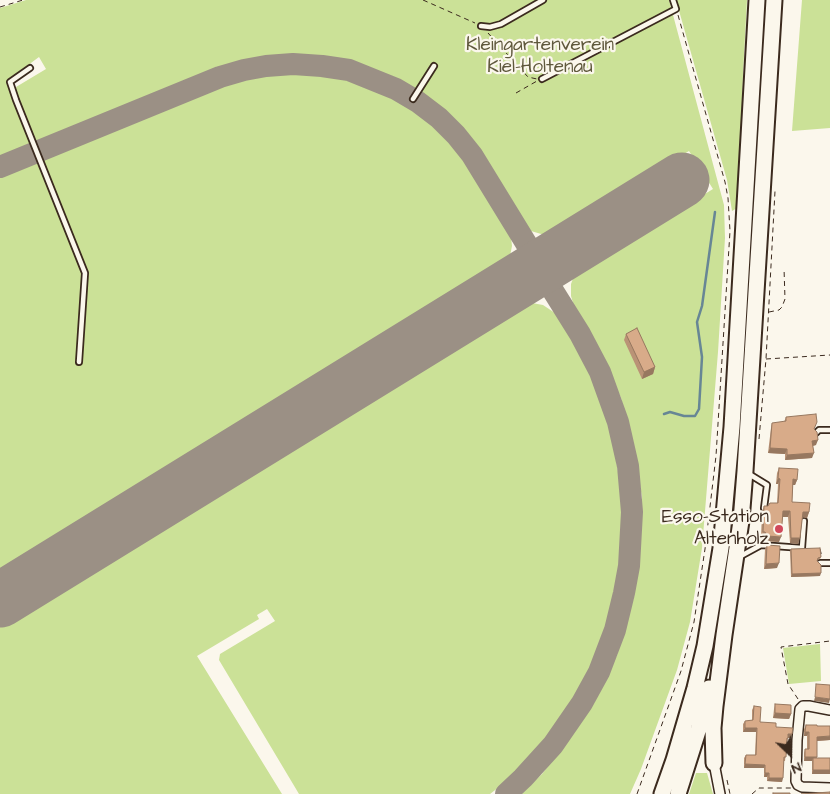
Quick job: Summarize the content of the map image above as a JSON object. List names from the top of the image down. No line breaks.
{"parks":["Kleingartenverein Kiel-Holtenau"],"places":["Esso-Station Altenholz"],"north":"bottom right"}
